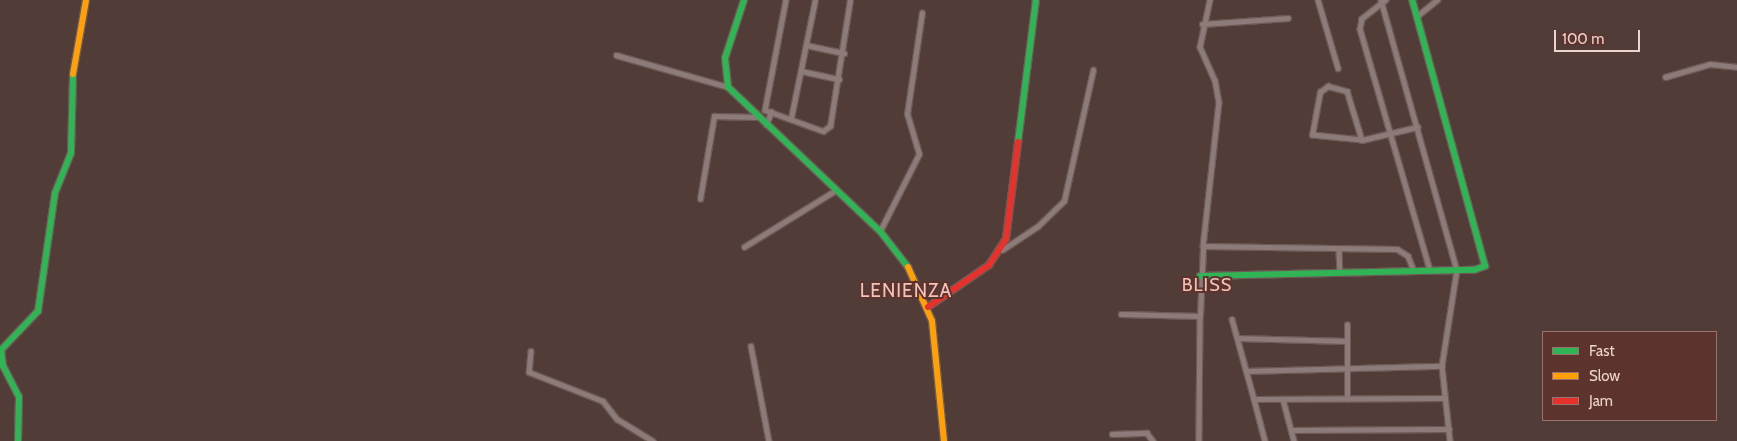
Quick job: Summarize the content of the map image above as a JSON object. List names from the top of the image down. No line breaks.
{"districts":["BLISS","LENIENZA"],"legend":["Fast","Slow","Jam"],"scale_bar":"100 m"}
